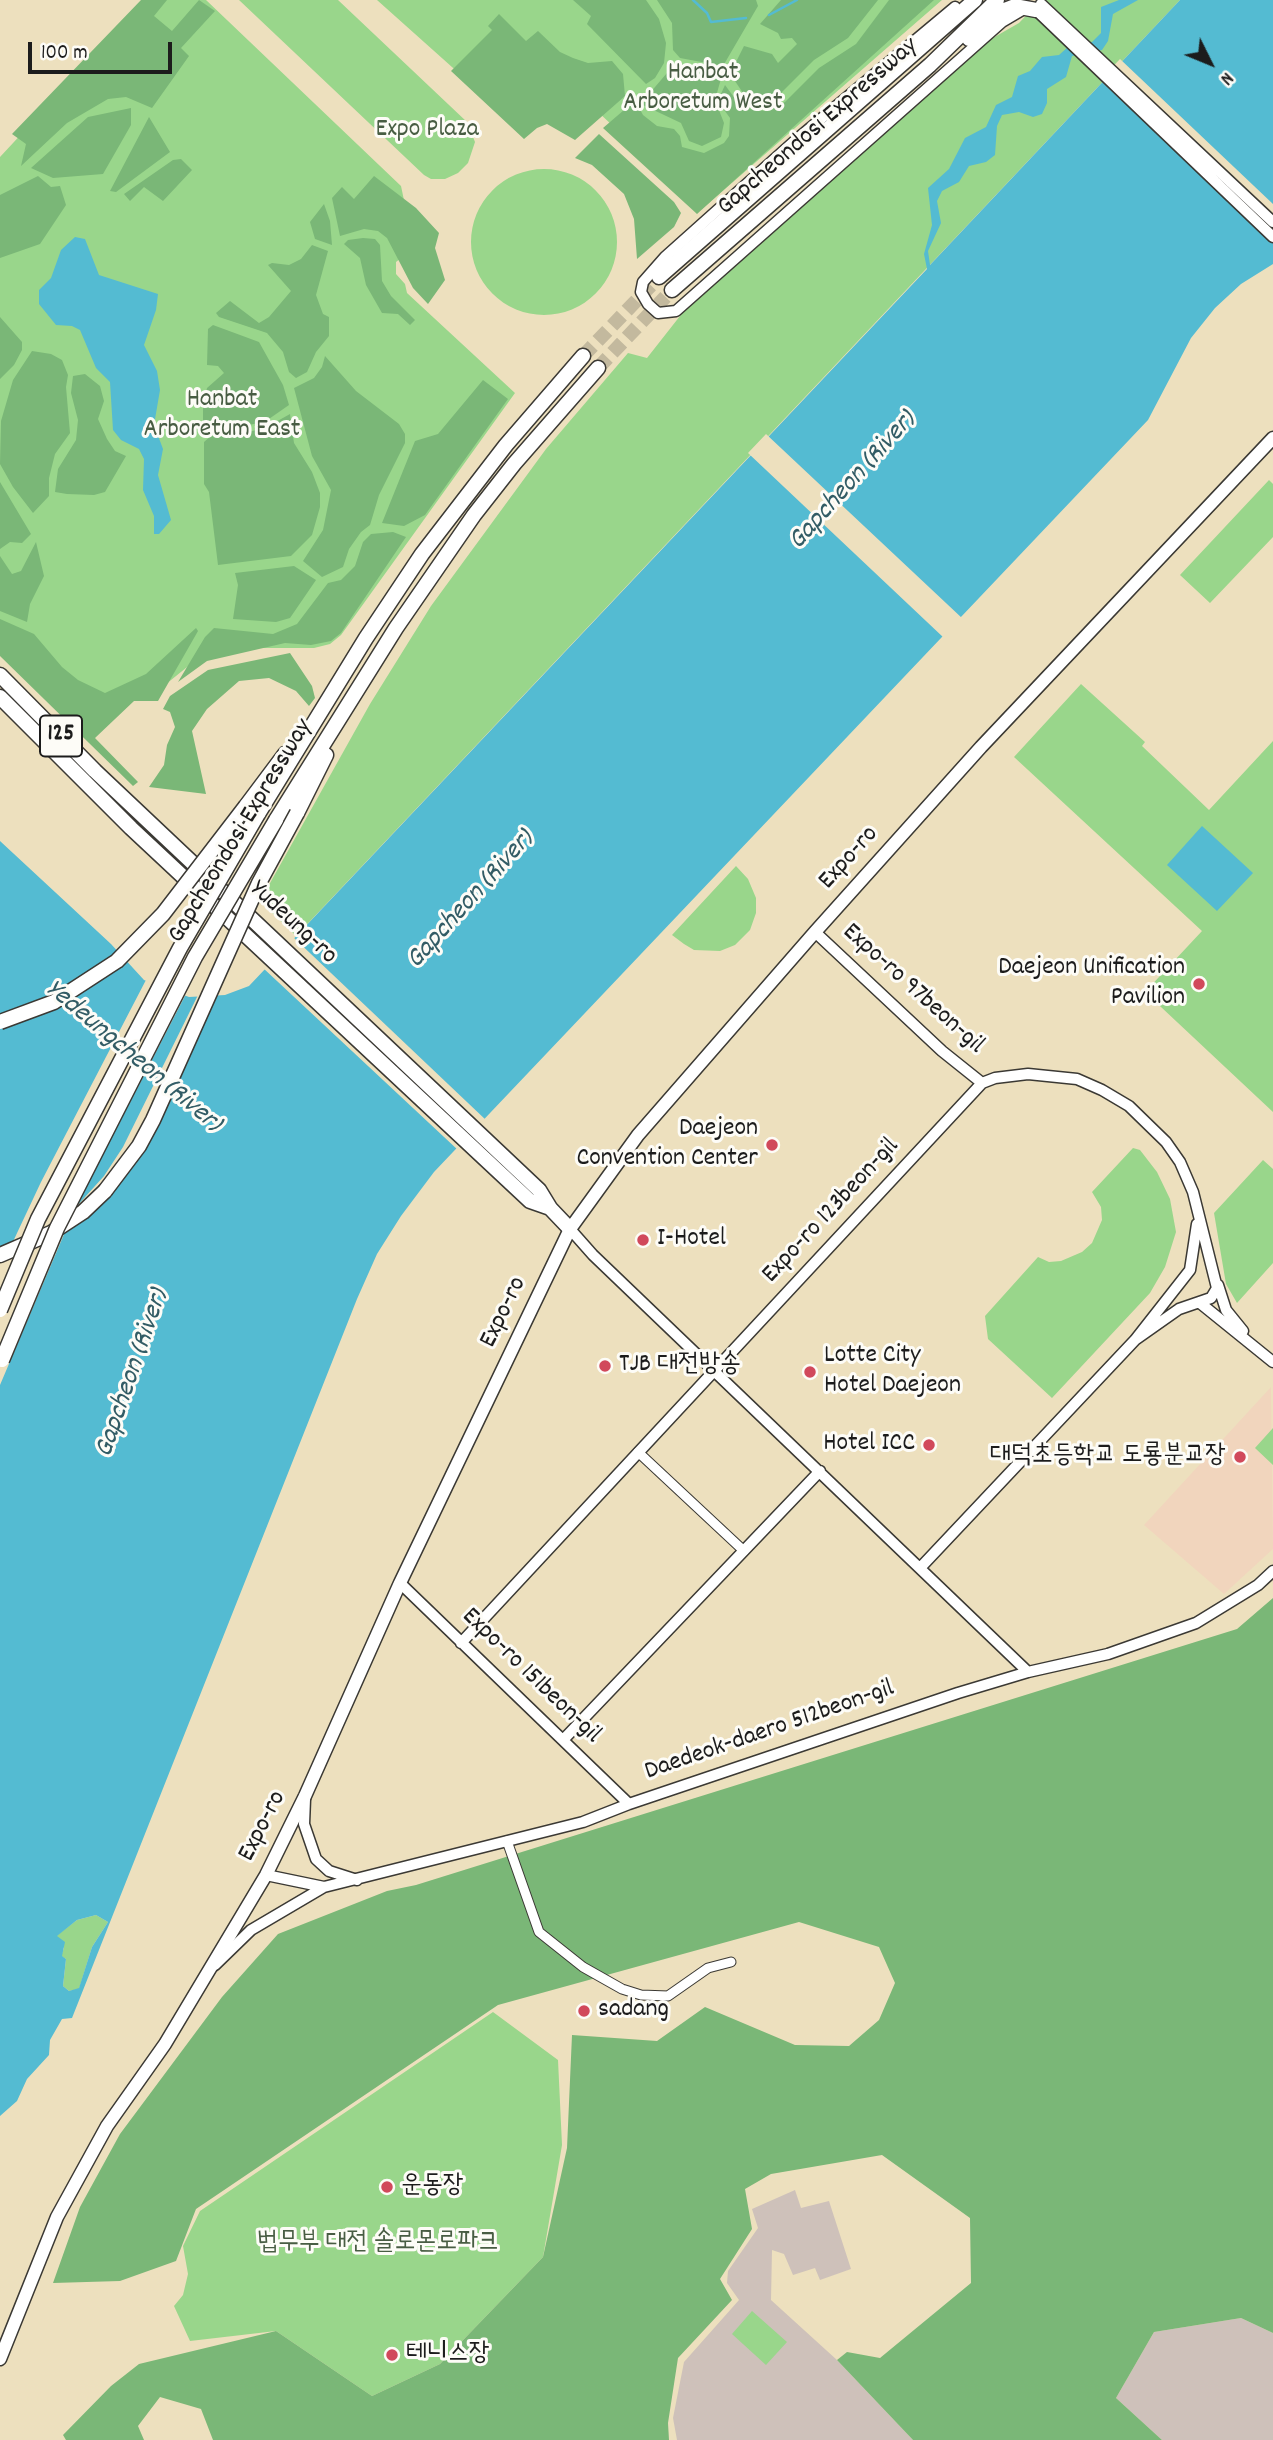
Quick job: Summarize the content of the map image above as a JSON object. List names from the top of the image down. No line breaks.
{"streets":{"main road":["Gapcheondosi Expressway","125","Expo-ro","Yudeung-ro"],"street":["Expo-ro 97beon-gil","Expo-ro 123beon-gil","Expo-ro 151beon-gil","Daedeok-daero 512beon-gil"]},"crossings":[["Expo-ro","Yudeung-ro"],["Expo-ro","Expo-ro 97beon-gil"],["Expo-ro","Expo-ro 151beon-gil"],["Expo-ro","Daedeok-daero 512beon-gil"],["Expo-ro 97beon-gil","Expo-ro 123beon-gil"],["Expo-ro 123beon-gil","Expo-ro 151beon-gil"],["Expo-ro 151beon-gil","Daedeok-daero 512beon-gil"]],"water":["Gapcheon (River)","Yedeungcheon (River)"],"parks":["Hanbat Arboretum West","Expo Plaza","Hanbat Arboretum East","법무부 대전 솔로몬로파크"],"places":["Daejeon Unification Pavilion","Daejeon Convention Center","I-Hotel","TJB 대전방송","Lotte City Hotel Daejeon","Hotel ICC","대덕초등학교 도룡분교장","sadang","운동장","테니스장"],"scale_bar":"100 m","north":"bottom right"}
